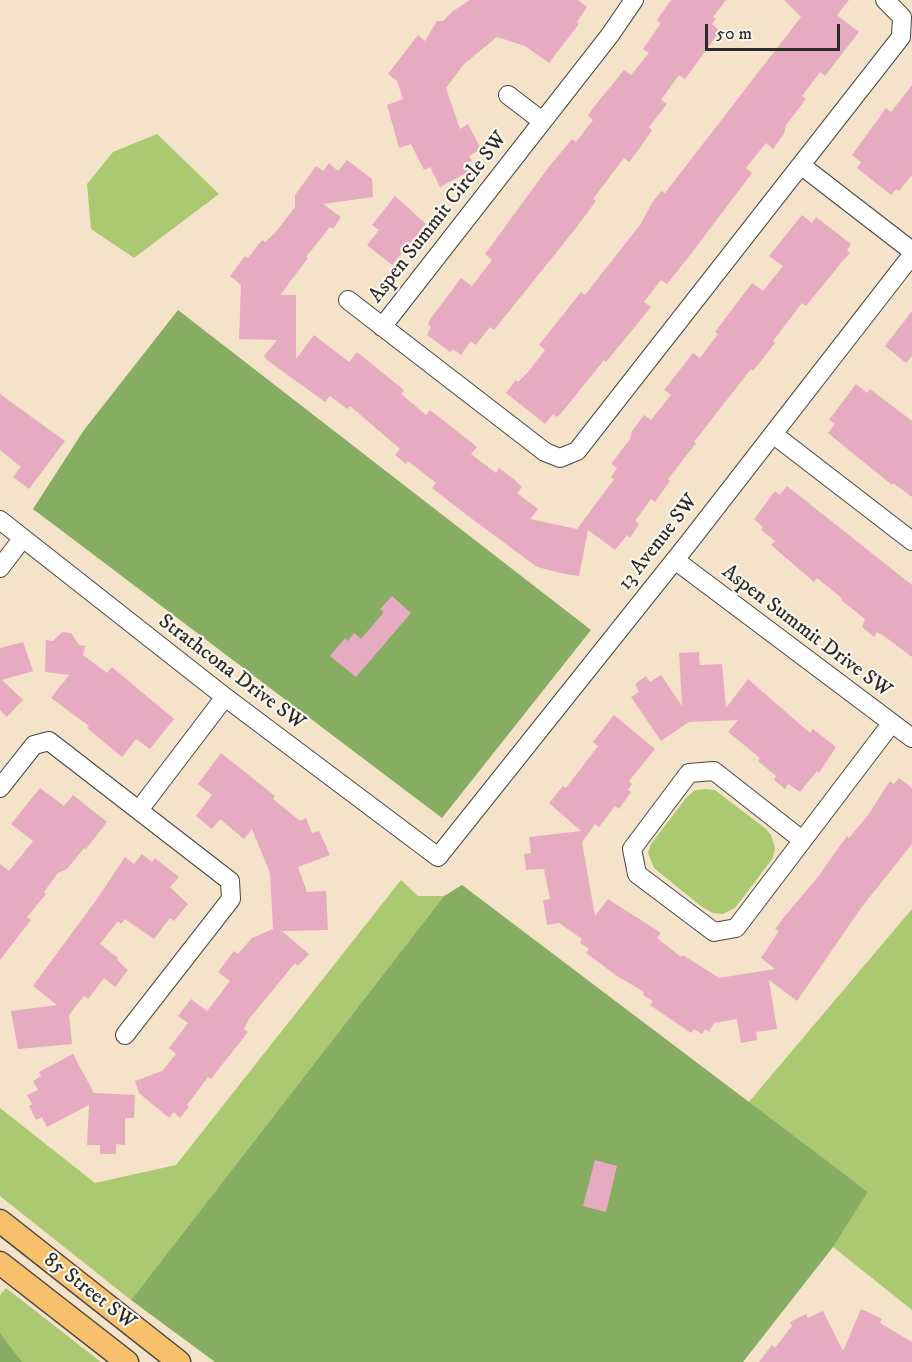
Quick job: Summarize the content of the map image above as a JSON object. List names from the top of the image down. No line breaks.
{"streets":{"main road":["85 Street SW"],"street":["Aspen Summit Circle SW","13 Avenue SW","Aspen Summit Drive SW","Strathcona Drive SW"]},"crossings":[["13 Avenue SW","Aspen Summit Drive SW"],["13 Avenue SW","Strathcona Drive SW"]],"scale_bar":"50 m"}
